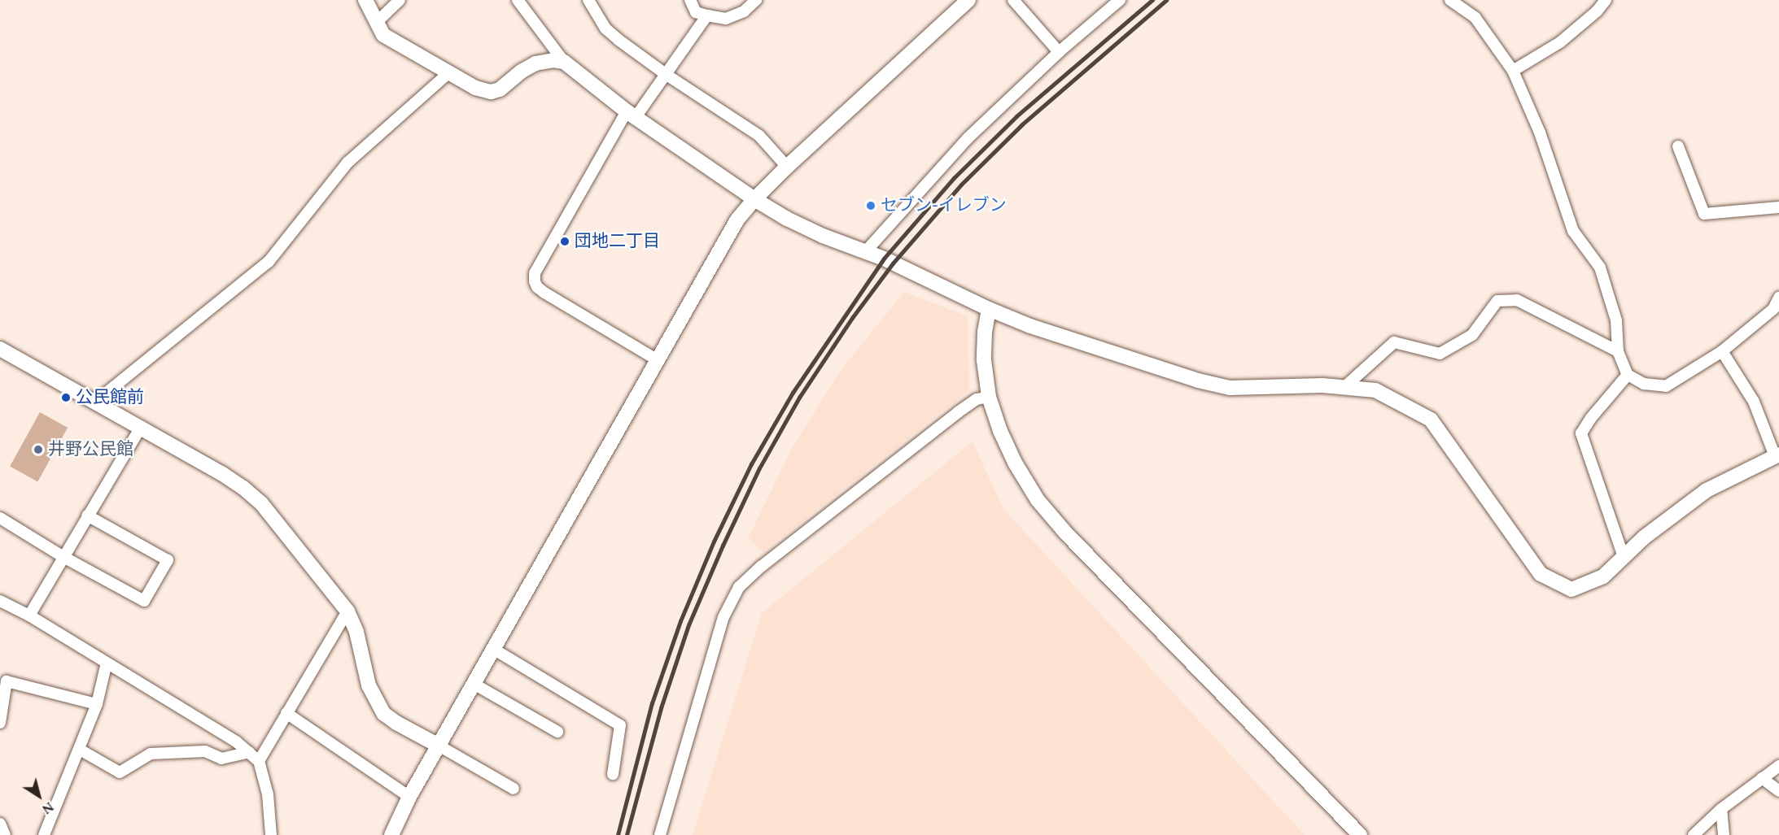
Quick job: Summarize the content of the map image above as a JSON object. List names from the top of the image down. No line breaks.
{"places":["セブン-イレブン","団地二丁目","公民館前","井野公民館"],"north":"bottom right"}
